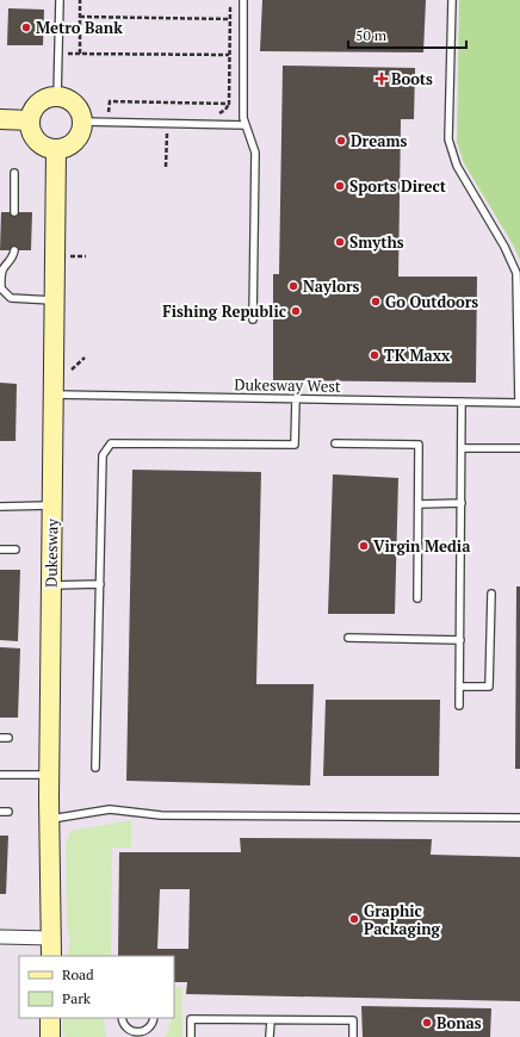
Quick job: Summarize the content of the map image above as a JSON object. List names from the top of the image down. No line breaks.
{"streets":{"street":["Dukesway"],"lane":["Dukesway West"]},"crossings":[["Dukesway West","Dukesway"]],"places":{"other":["Metro Bank","Dreams","Sports Direct","Smyths","Naylors","Go Outdoors","Fishing Republic","TK Maxx","Virgin Media","Graphic Packaging","Bonas"],"health":["Boots"]},"legend":["Road","Park"],"scale_bar":"50 m"}
